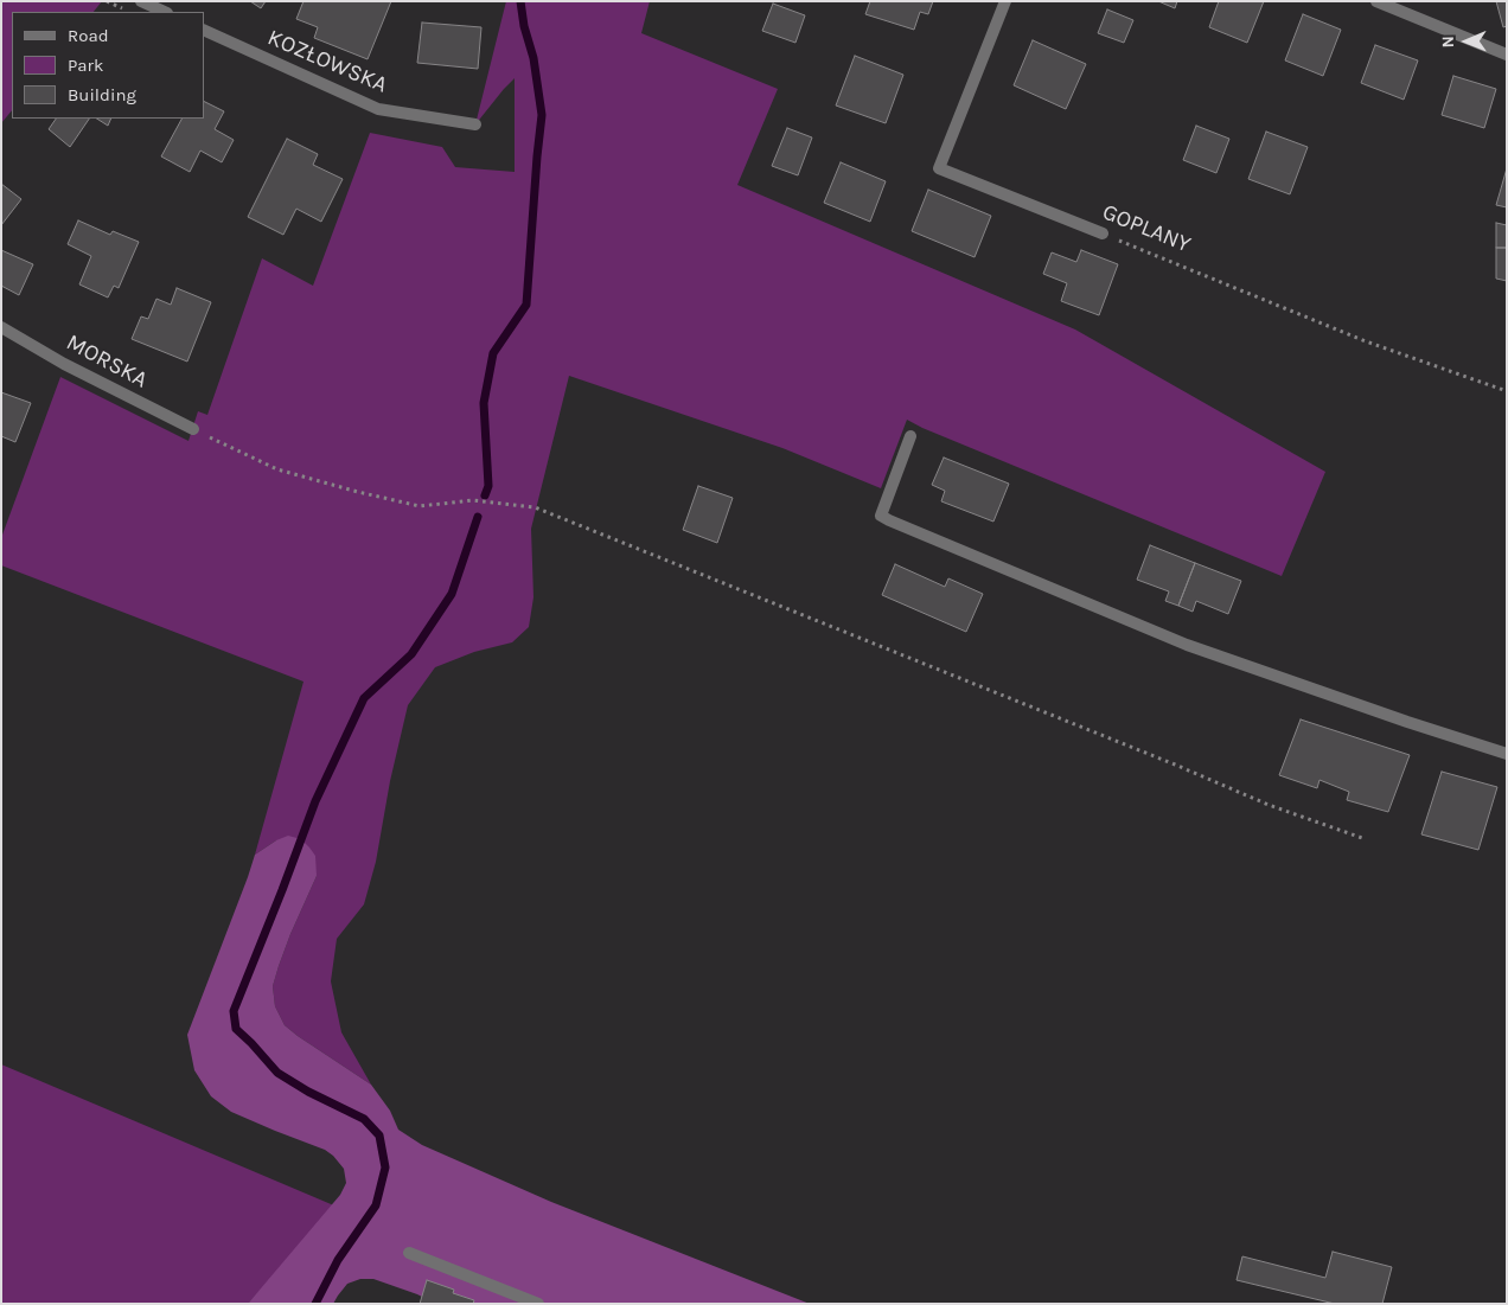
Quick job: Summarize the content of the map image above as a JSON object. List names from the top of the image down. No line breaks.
{"streets":{"street":["KOZŁOWSKA","GOPLANY","MORSKA"]},"legend":["Road","Park","Building"],"north":"left"}
